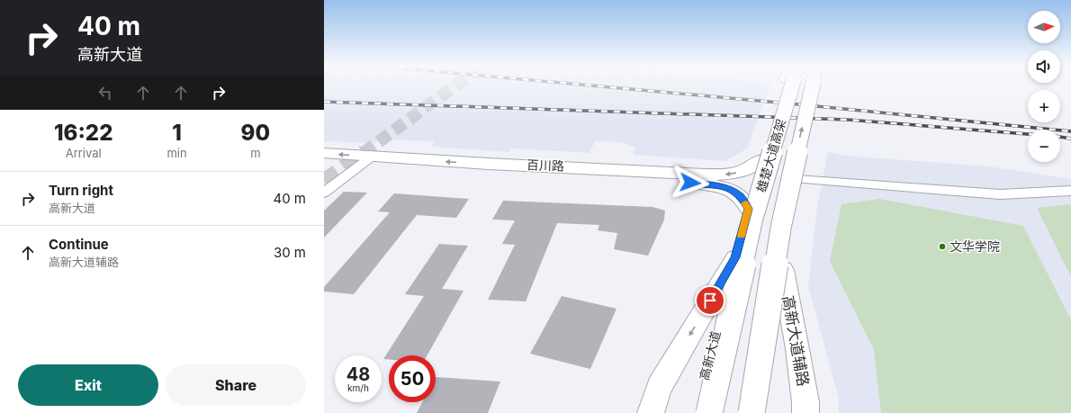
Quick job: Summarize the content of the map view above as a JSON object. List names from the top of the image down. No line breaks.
{"streets":{"main road":["雄楚大道高架","百川路","高新大道辅路","高新大道"]},"crossings":[["百川路","高新大道"]],"places":["文华学院"],"north":"right","page":{"turn":["40 m","高新大道"],"map_buttons":["+","−"],"eta":["16:22","Arrival","1","min","90","m"],"list":[{"name":"Turn right","note":"高新大道","value":"40 m"},{"name":"Continue","note":"高新大道辅路","value":"30 m"}],"speed":"48 km/h","limit":"50","buttons":["Exit","Share"]}}
